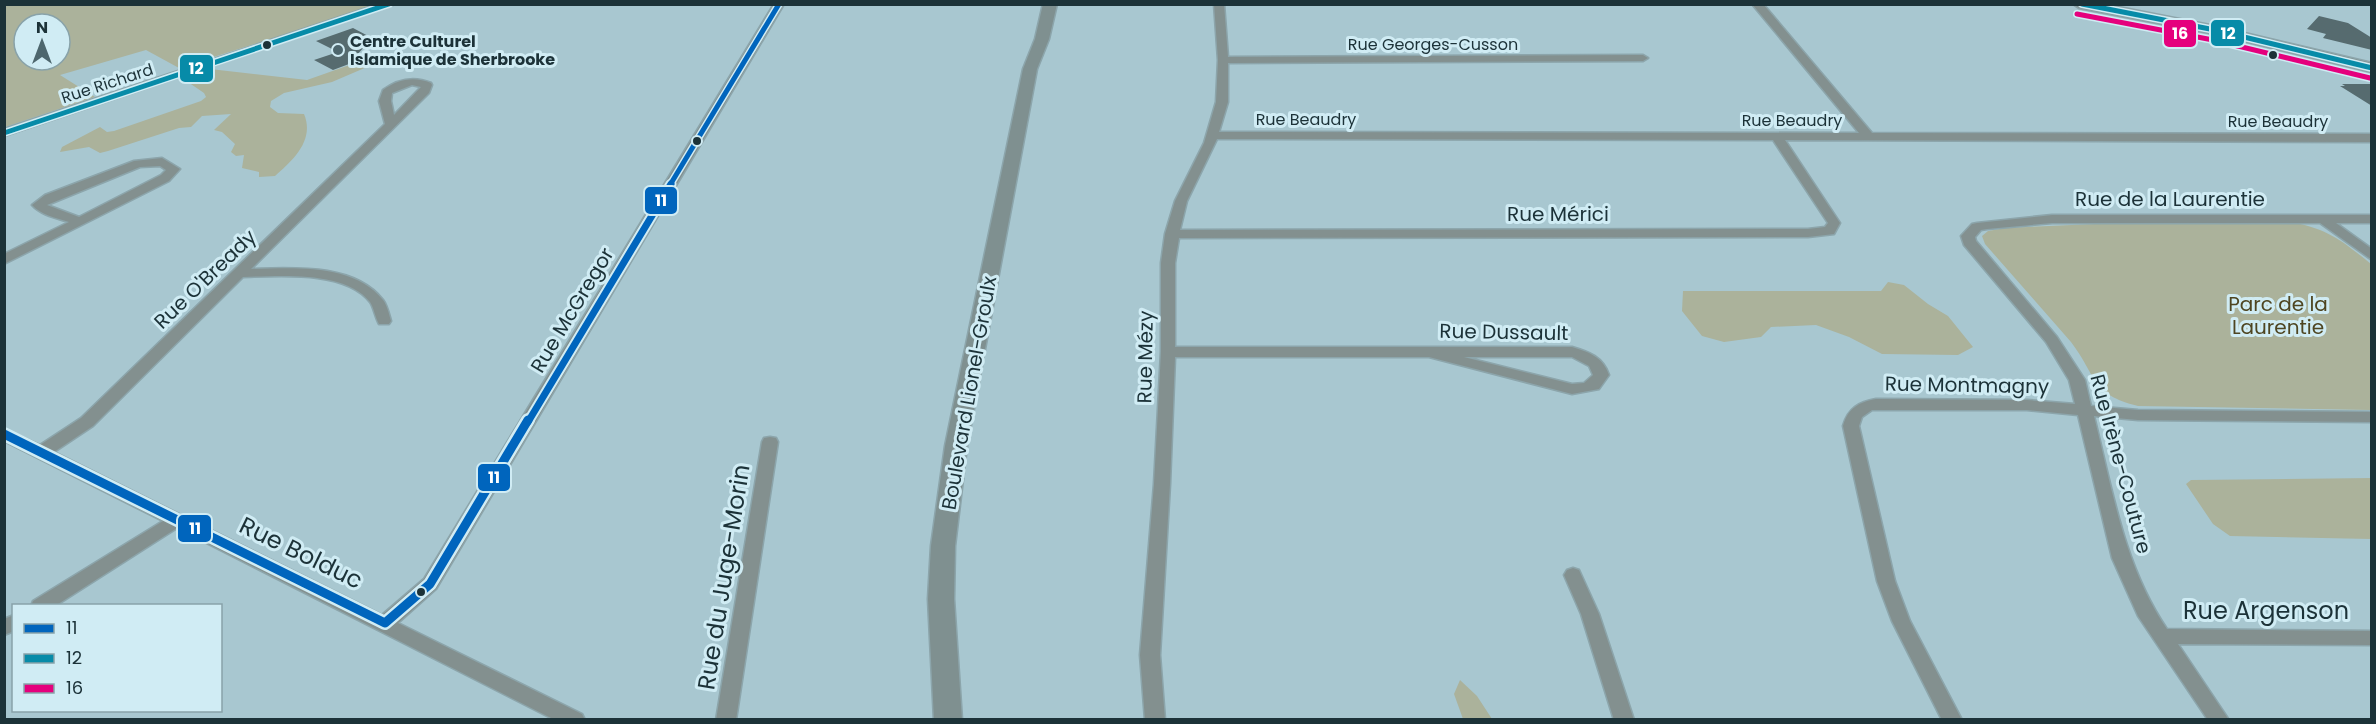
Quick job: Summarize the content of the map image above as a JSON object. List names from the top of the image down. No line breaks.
{"streets":{"main road":["Boulevard Lionel-Groulx"],"street":["Rue Georges-Cusson","Rue Richard","Rue Beaudry","Rue de la Laurentie","Rue Mérici","Rue O'Bready","Rue McGregor","Rue Dussault","Rue Mézy","Rue Montmagny","Rue Irène-Couture","Rue Bolduc","Rue du Juge-Morin","Rue Argenson"]},"crossings":[["Rue Georges-Cusson","Rue Mézy"],["Rue Beaudry","Rue Mérici"],["Rue Beaudry","Rue Mézy"],["Rue de la Laurentie","Rue Irène-Couture"],["Rue Mérici","Rue Mézy"],["Rue O'Bready","Rue Bolduc"],["Rue McGregor","Rue Bolduc"],["Rue Dussault","Rue Mézy"],["Rue Montmagny","Rue Irène-Couture"],["Rue Irène-Couture","Rue Argenson"]],"parks":["Parc de la Laurentie"],"places":["Centre Culturel Islamique de Sherbrooke"],"lines":["transit line 11","transit line 12","transit line 16"],"legend":["11","12","16"],"north":"top"}
